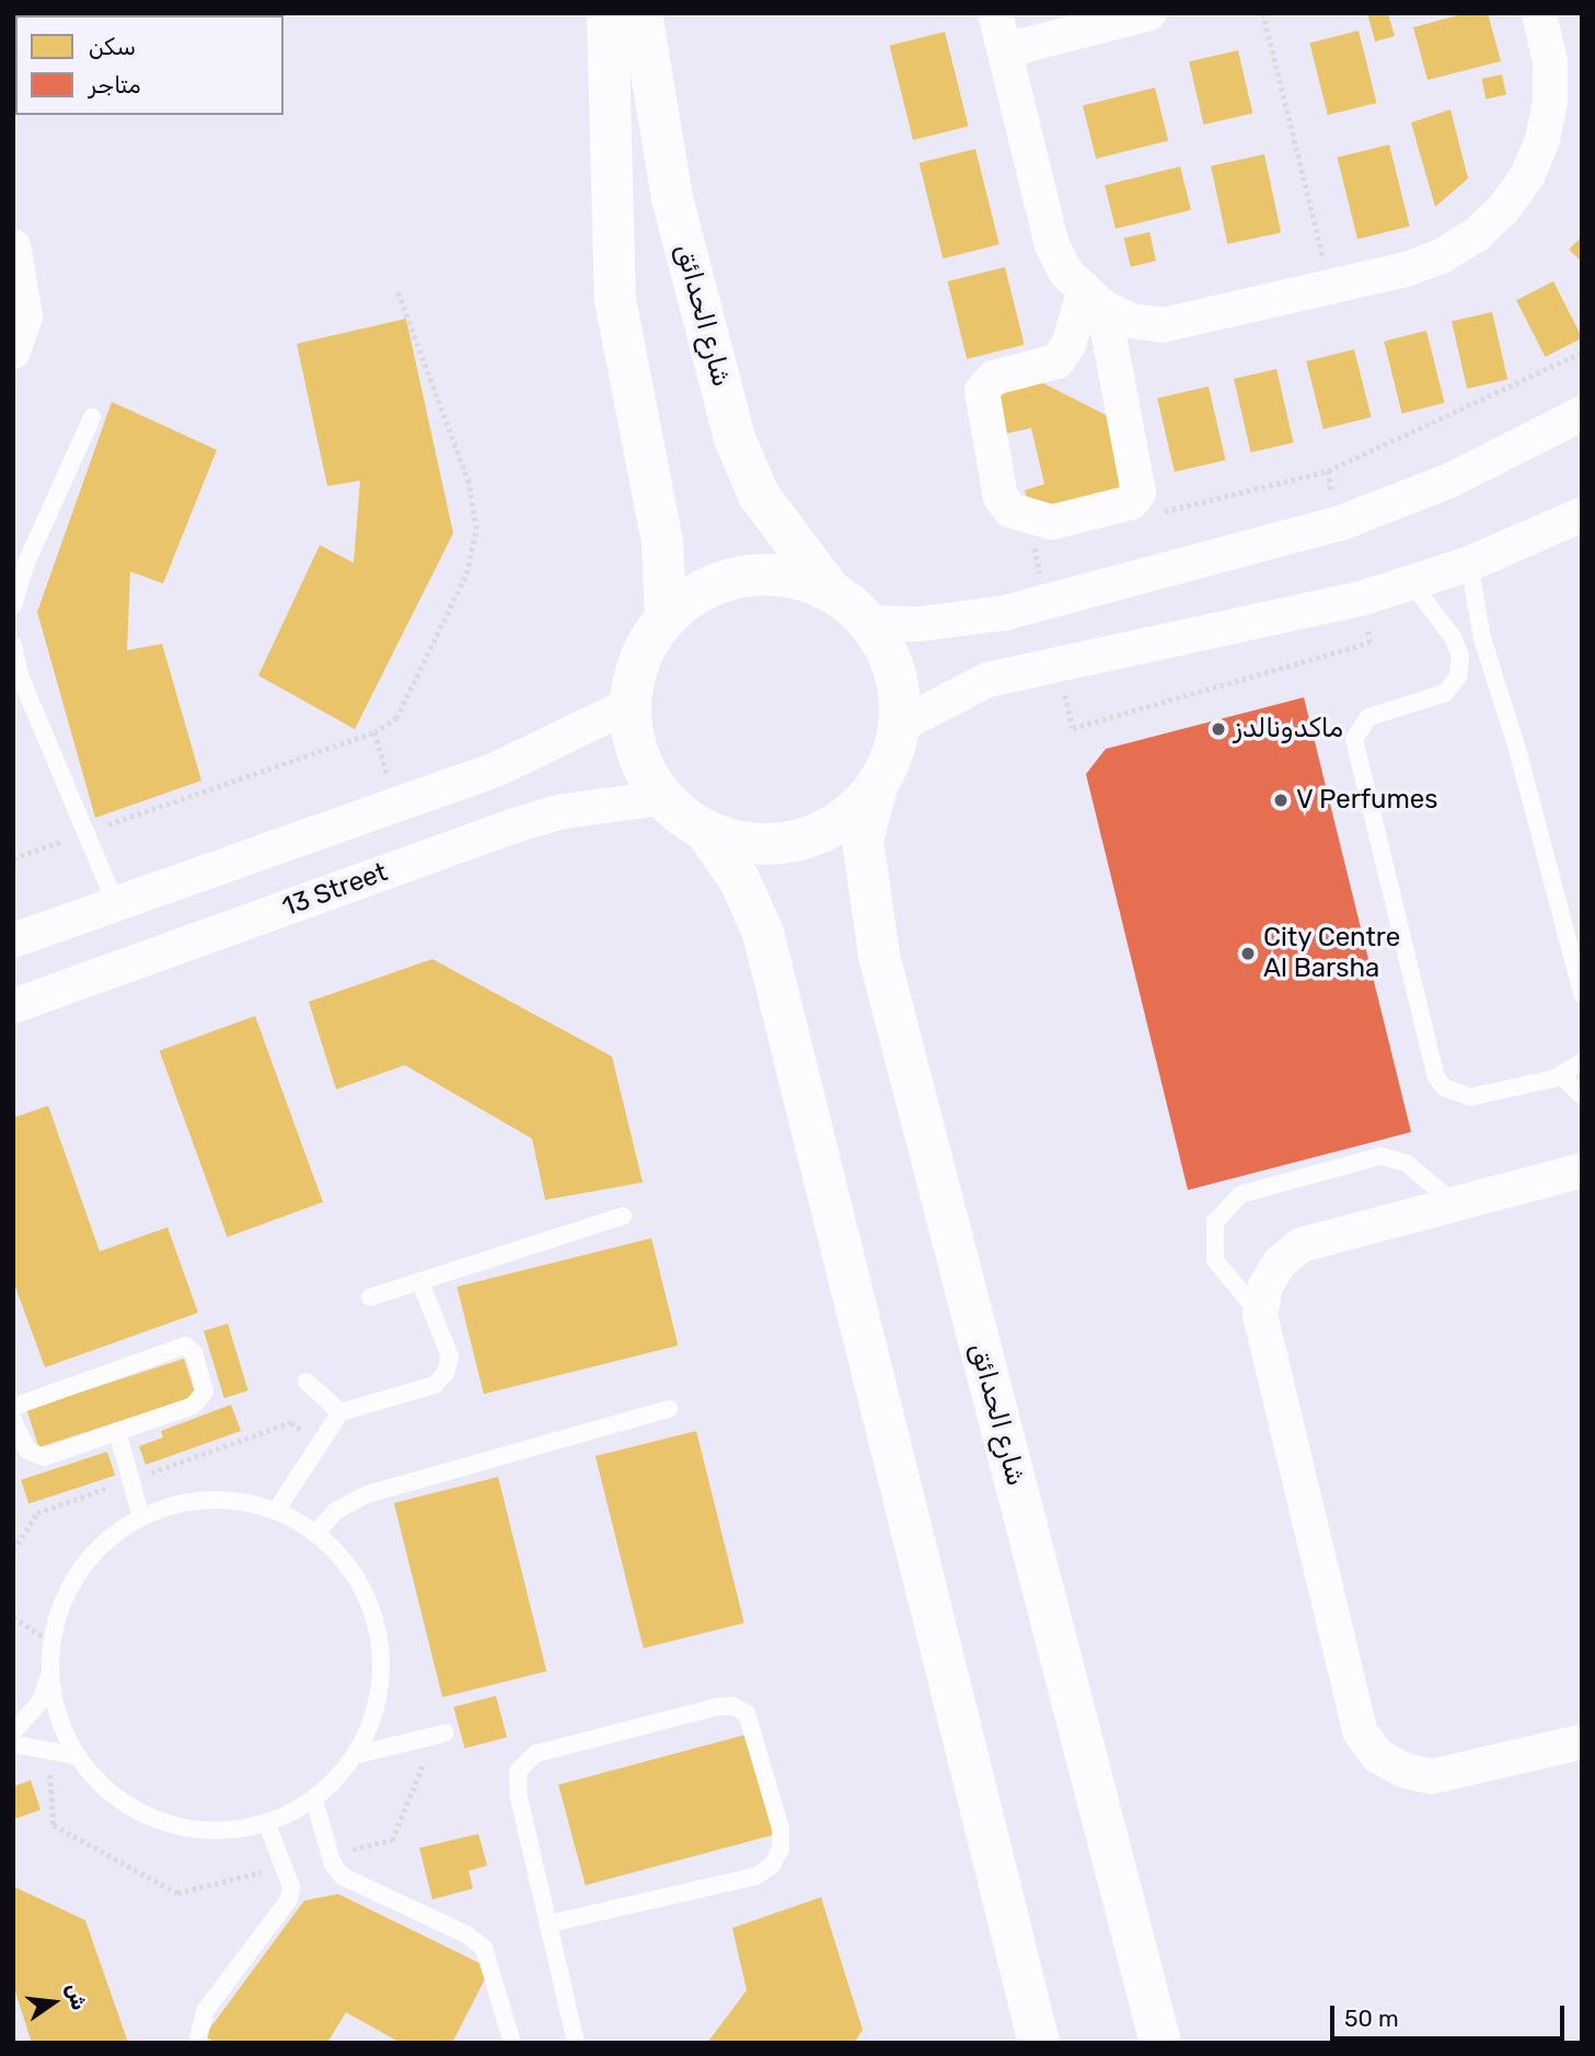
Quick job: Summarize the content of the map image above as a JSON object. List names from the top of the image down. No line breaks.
{"streets":{"street":["شارع الحدائق","13 Street"]},"crossings":[["شارع الحدائق","13 Street"]],"places":["ماكدونالدز","V Perfumes","City Centre Al Barsha"],"legend":["سكن","متاجر"],"scale_bar":"50 m","north":"right"}
